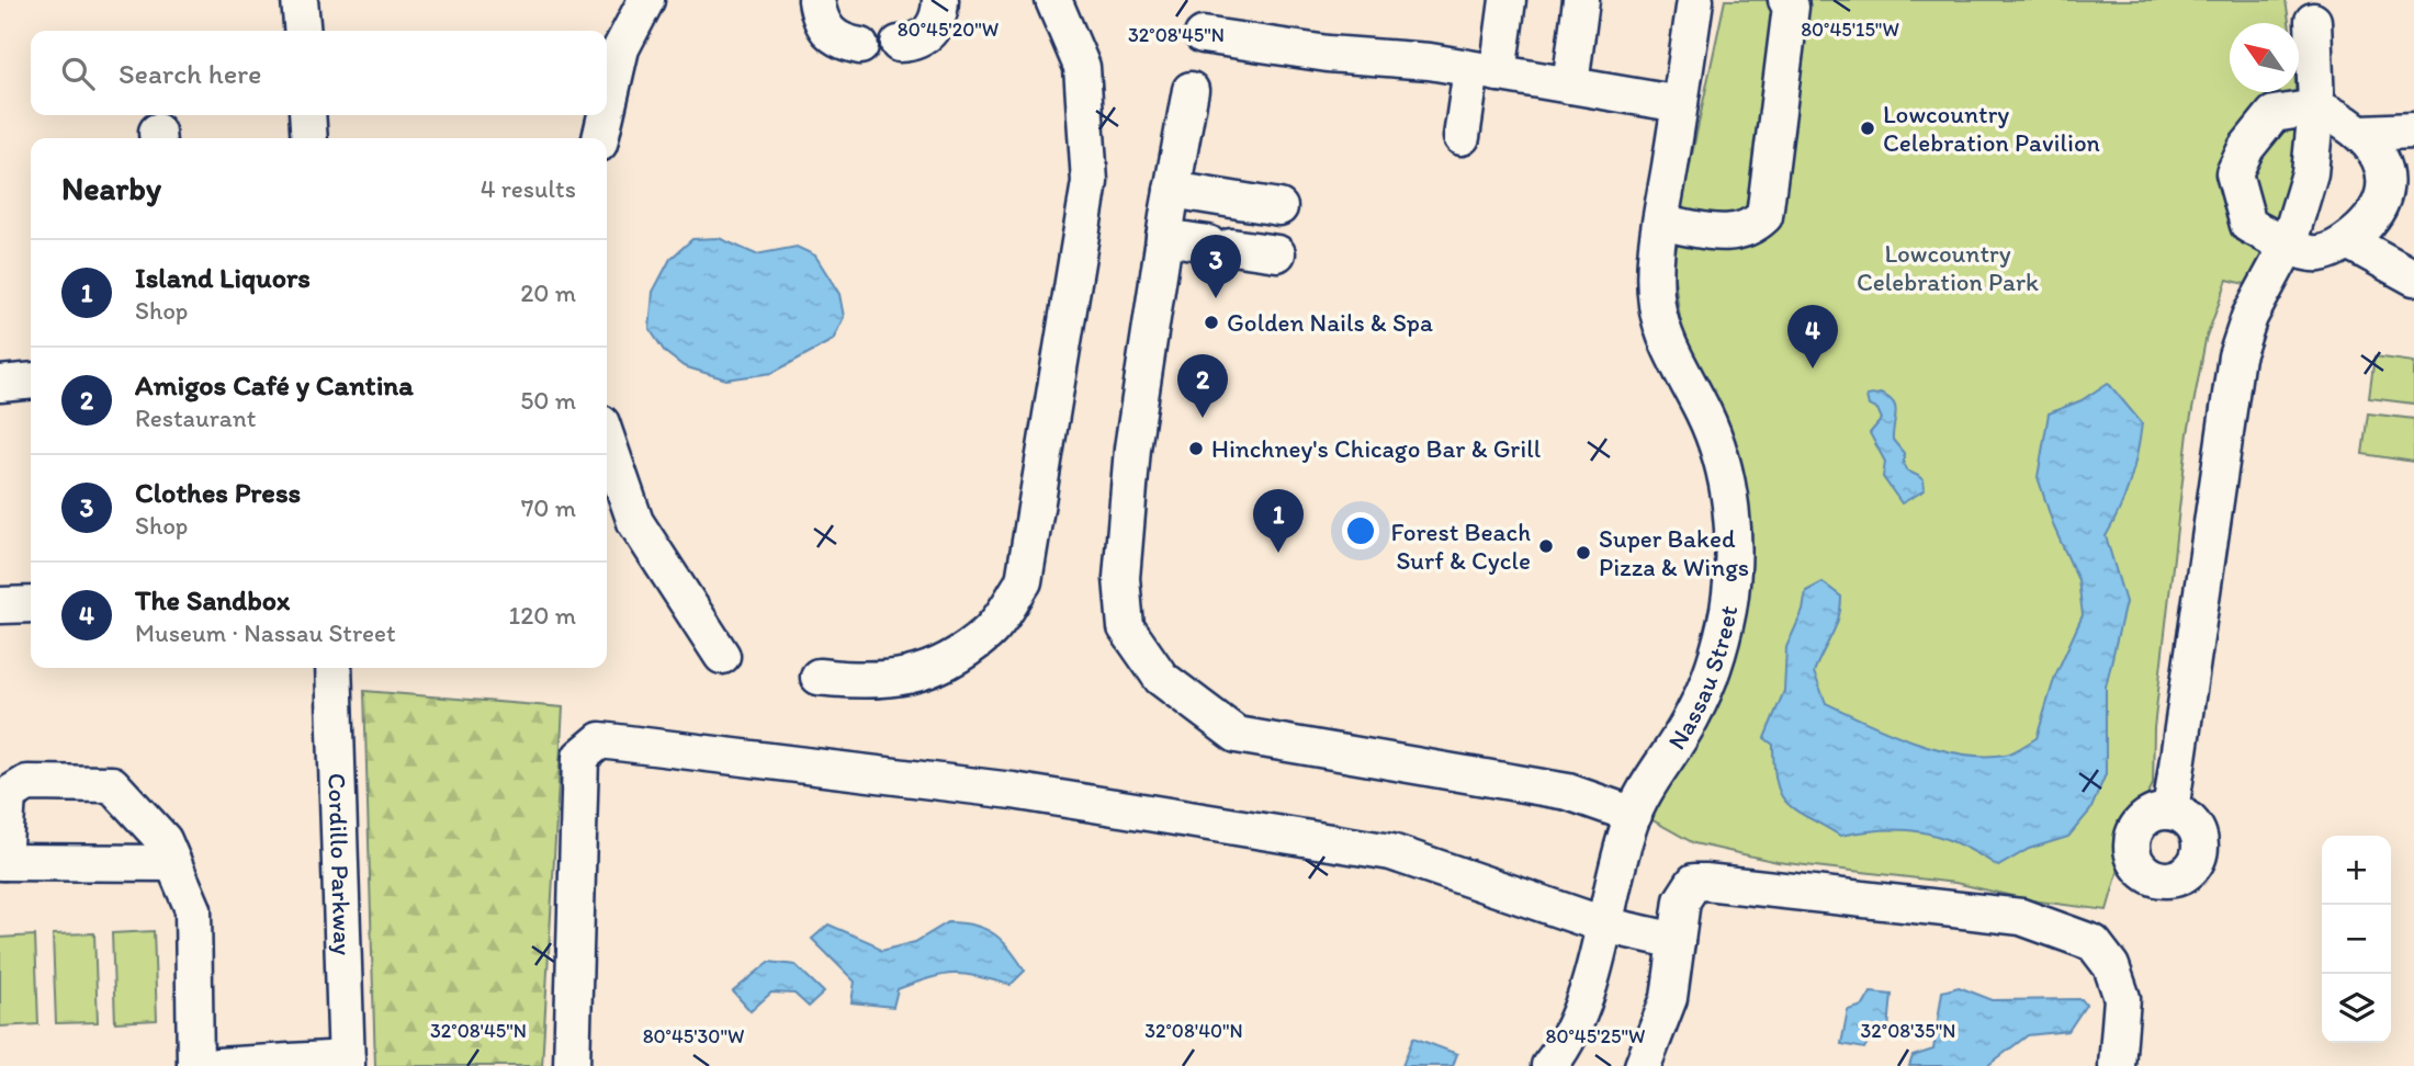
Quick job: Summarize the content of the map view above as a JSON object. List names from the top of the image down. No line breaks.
{"streets":{"street":["Nassau Street","Cordillo Parkway"]},"parks":["Lowcountry Celebration Park"],"places":["Lowcountry Celebration Pavilion","Golden Nails & Spa","Hinchney's Chicago Bar & Grill","Forest Beach Surf & Cycle","Super Baked Pizza & Wings"],"north":"top left","page":{"search":"Search here","heading":["Nearby","4 results"],"pins":["3","4","2","1"],"list":[{"mark":"1","name":"Island Liquors","note":"Shop","value":"20 m"},{"mark":"2","name":"Amigos Café y Cantina","note":"Restaurant","value":"50 m"},{"mark":"3","name":"Clothes Press","note":"Shop","value":"70 m"},{"mark":"4","name":"The Sandbox","note":"Museum · Nassau Street","value":"120 m"}],"map_buttons":["+","−"]},"coordinates":["80°45'20\"W","80°45'15\"W","32°08'45\"N","32°08'40\"N","32°08'35\"N","80°45'30\"W","80°45'25\"W"]}
